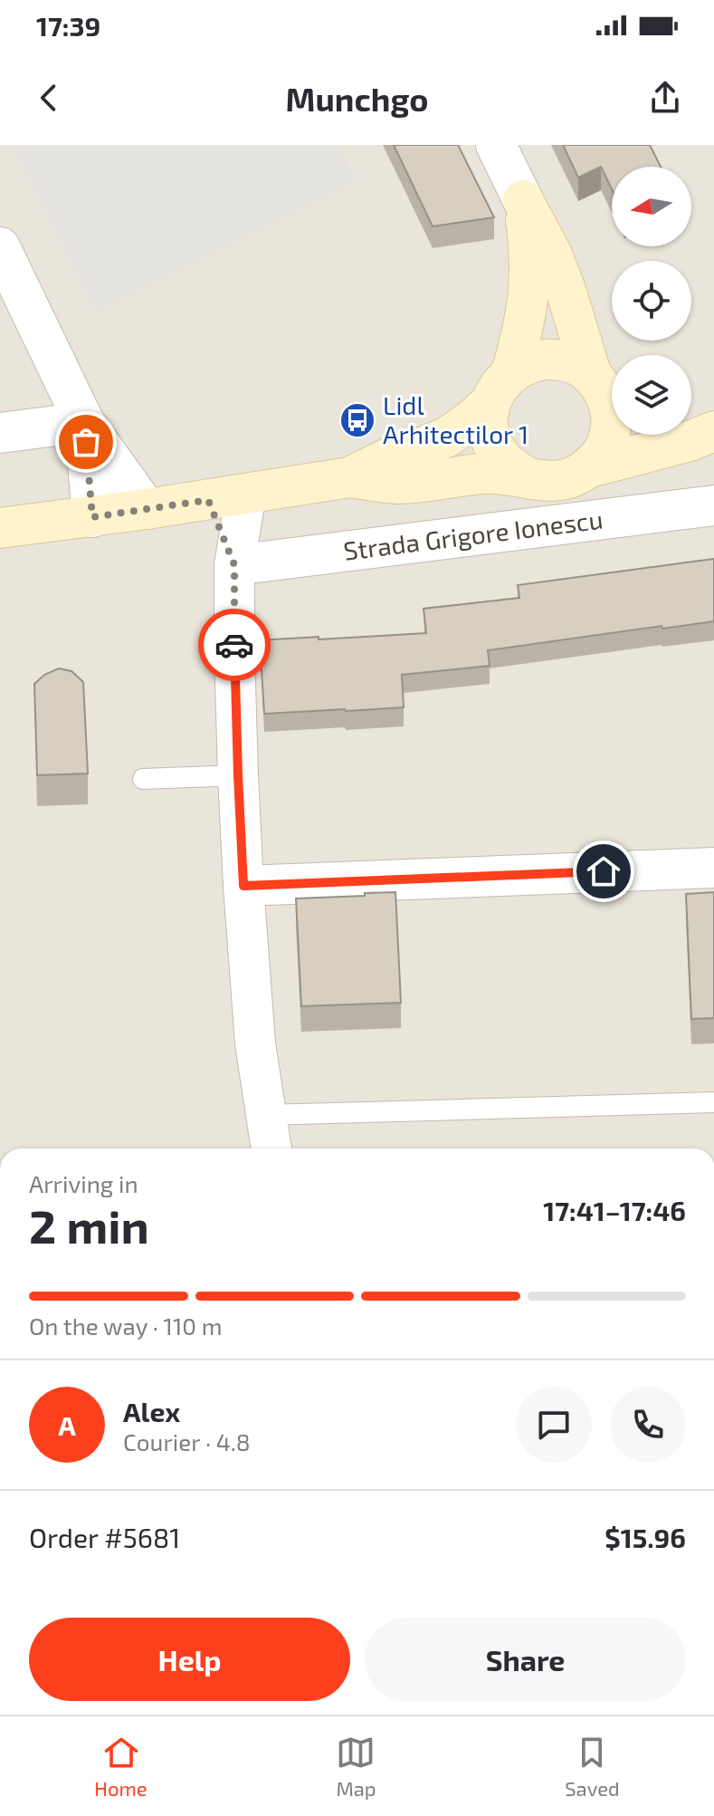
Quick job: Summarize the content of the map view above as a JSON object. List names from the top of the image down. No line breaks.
{"streets":{"main road":["Strada Grigore Ionescu"]},"places":{"bus stop":["Lidl Arhitectilor 1"]},"north":"left","page":{"status":"17:39","header":"Munchgo","heading":["2 min","Arriving in","17:41–17:46"],"panel":["Alex","Courier · 4.8","Order #5681","$15.96"],"bar":"On the way · 110 m","round":"A","buttons":["Help","Share"],"tabs":["Home","Map","Saved"]}}
